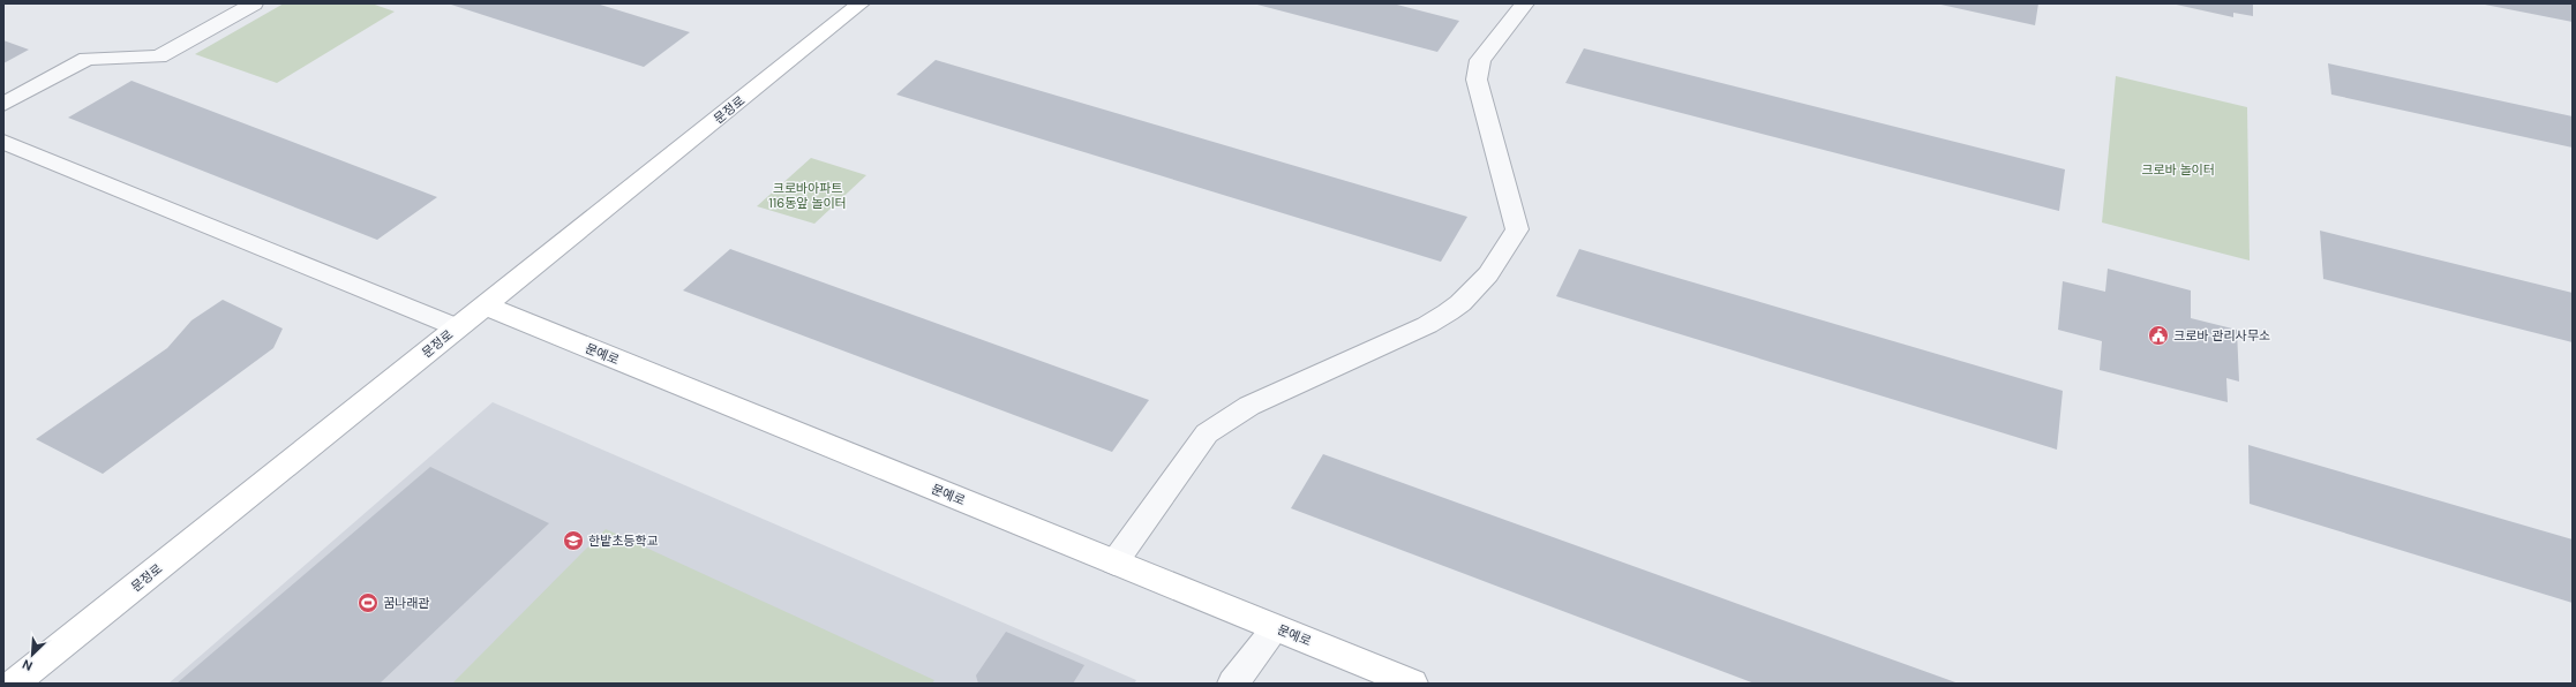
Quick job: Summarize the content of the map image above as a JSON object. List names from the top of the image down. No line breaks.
{"streets":{"main road":["문정로","문예로"]},"crossings":[["문정로","문예로"]],"parks":["크로바 놀이터","크로바아파트 116동앞 놀이터"],"places":{"public building":["크로바 관리사무소"],"school or university":["한밭초등학교"],"sports":["꿈나래관"]},"north":"bottom left"}
